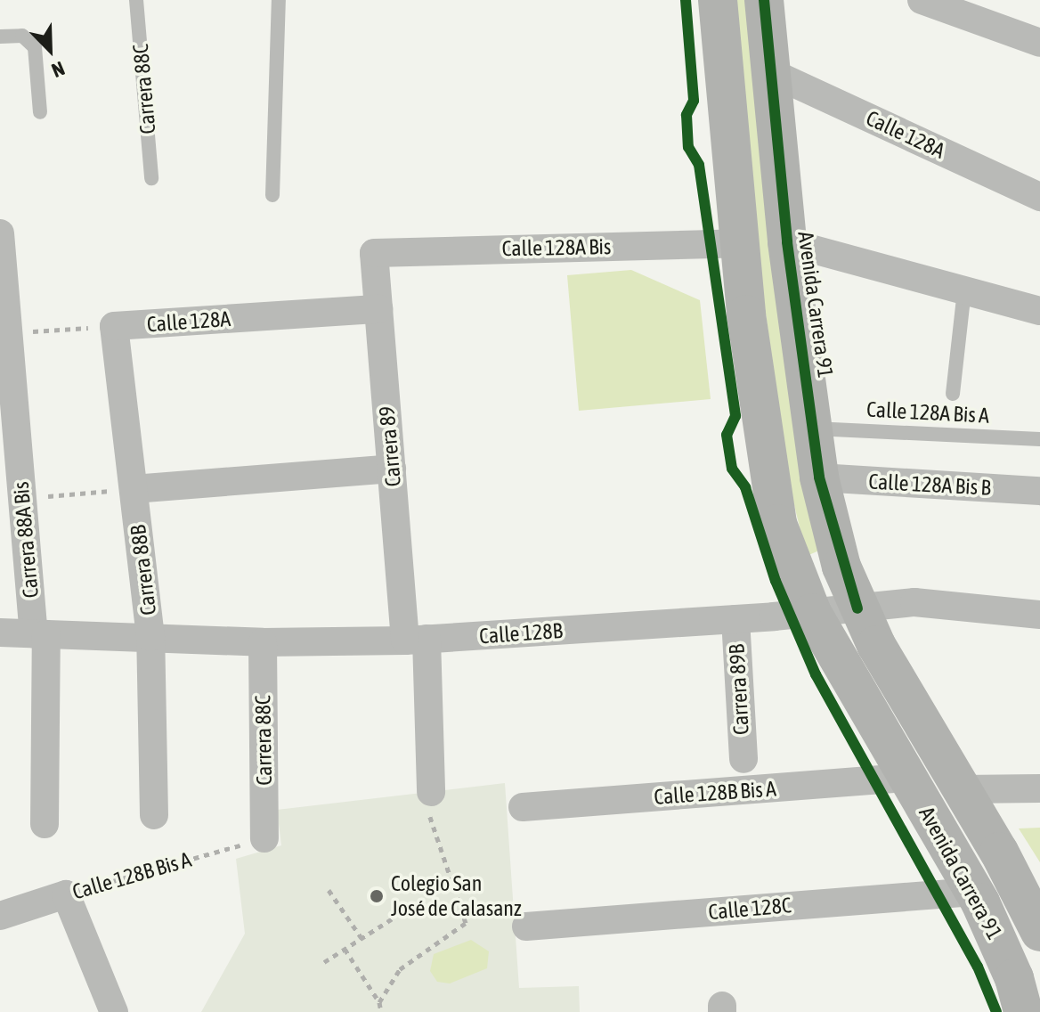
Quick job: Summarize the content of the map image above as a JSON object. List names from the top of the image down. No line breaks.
{"streets":{"main road":["Avenida Carrera 91"],"street":["Carrera 88C","Calle 128A","Calle 128A Bis","Carrera 89","Calle 128A Bis B","Carrera 88A Bis","Carrera 88B","Calle 128B","Carrera 89B","Calle 128B Bis A","Calle 128C"],"lane":["Calle 128A Bis A"]},"crossings":[["Carrera 88C","Calle 128B"],["Carrera 88C","Calle 128B Bis A"],["Calle 128A","Avenida Carrera 91"],["Calle 128A","Carrera 89"],["Calle 128A","Carrera 88B"],["Calle 128A Bis","Avenida Carrera 91"],["Calle 128A Bis","Carrera 89"],["Avenida Carrera 91","Calle 128A Bis A"],["Avenida Carrera 91","Calle 128A Bis B"],["Avenida Carrera 91","Calle 128B"],["Avenida Carrera 91","Calle 128B Bis A"],["Avenida Carrera 91","Calle 128C"],["Carrera 89","Calle 128B"],["Carrera 88A Bis","Calle 128B"],["Carrera 88B","Calle 128B"],["Calle 128B","Carrera 89B"]],"places":["Colegio San José de Calasanz"],"north":"bottom right"}
